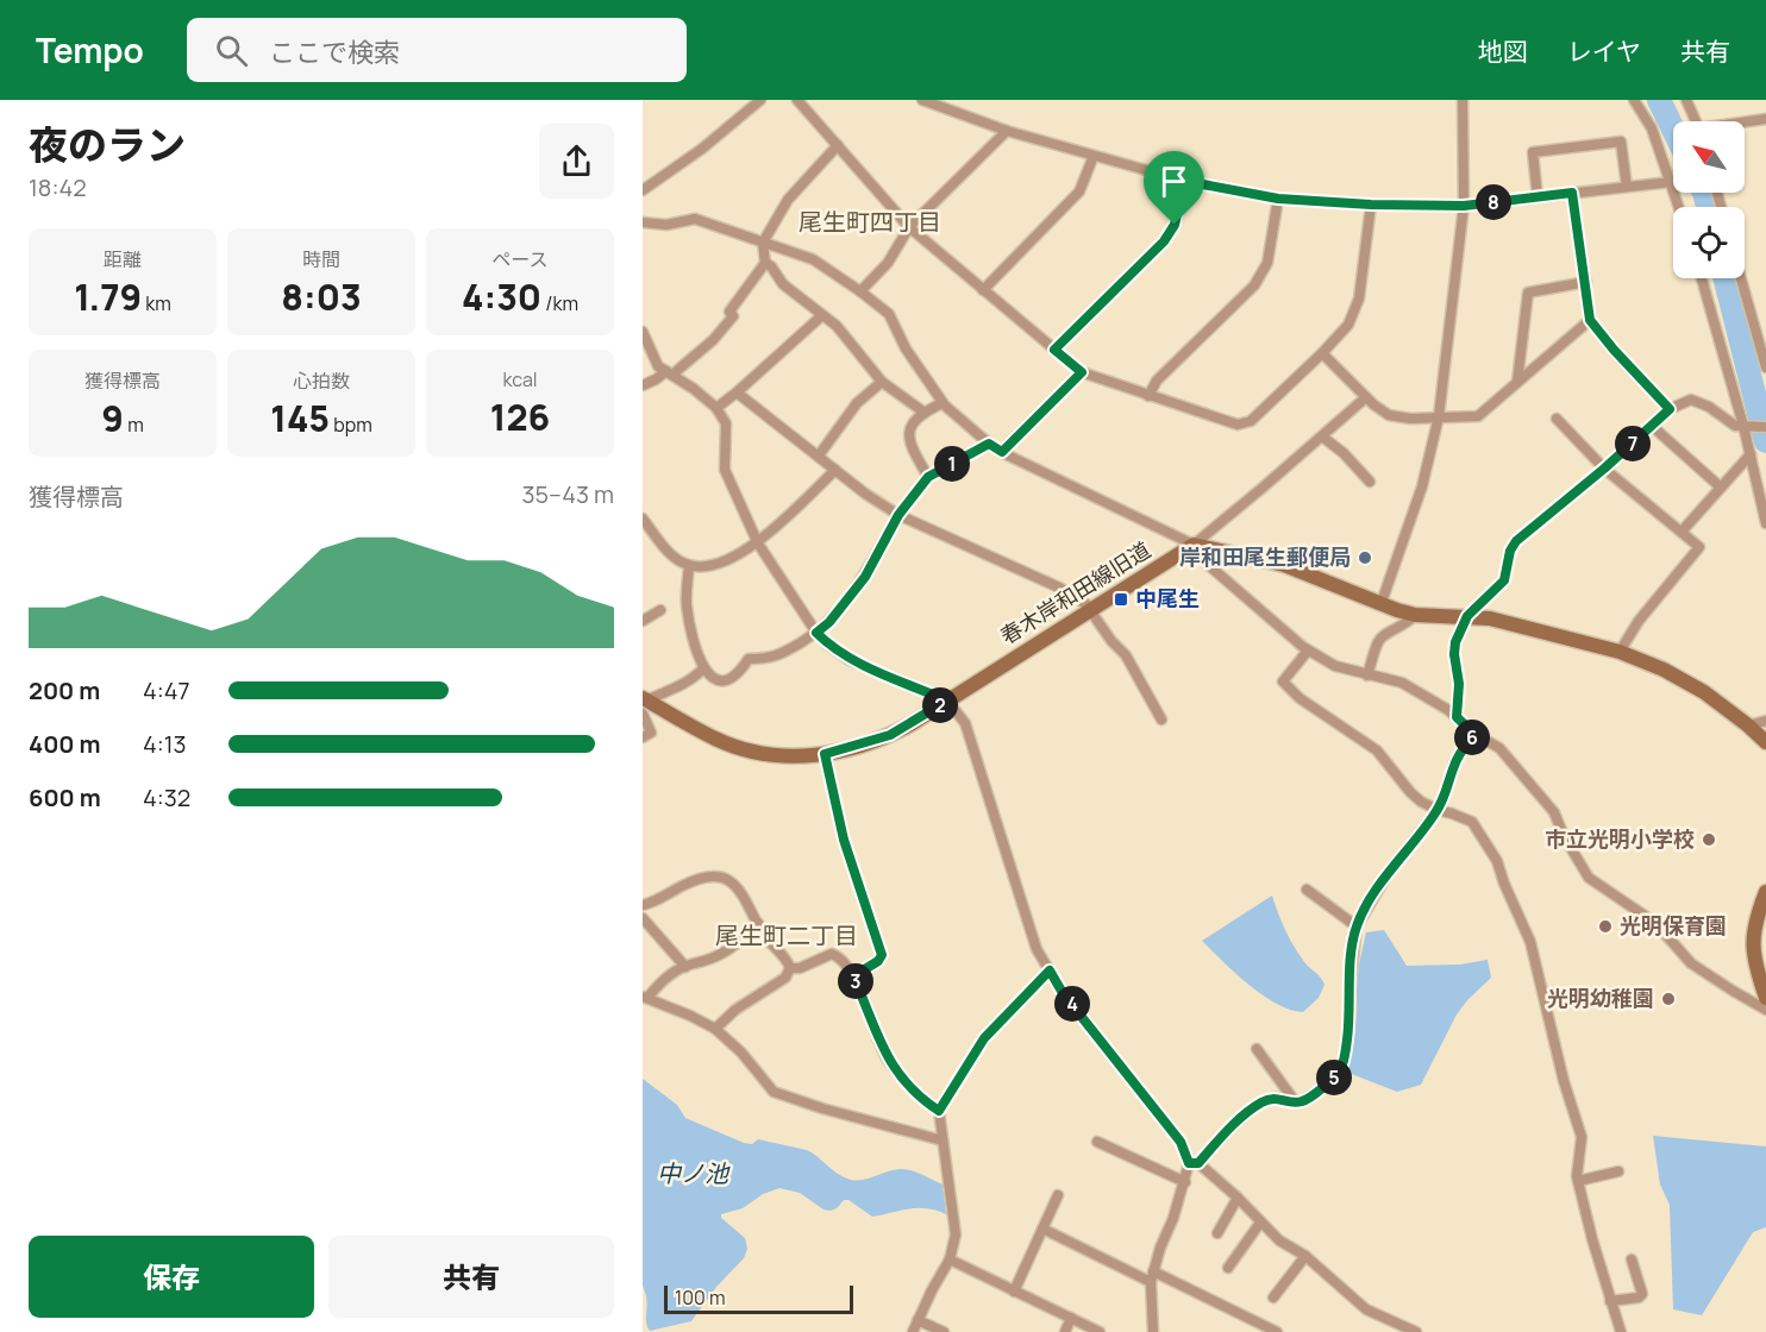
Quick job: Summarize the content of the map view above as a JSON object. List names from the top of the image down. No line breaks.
{"streets":{"street":["春木岸和田線旧道"]},"districts":["尾生町四丁目","尾生町二丁目"],"water":["中ノ池"],"places":{"other":["岸和田尾生郵便局","市立光明小学校","光明保育園","光明幼稚園"],"transit":["中尾生"]},"scale_bar":"100 m","north":"top left","page":{"header":"Tempo","search":"ここで検索","nav":["地図","レイヤ","共有"],"heading":["夜のラン","18:42"],"pins":["8","7","1","2","6","3","4","5"],"stats":[["距離","1.79 km"],["時間","8:03"],["ペース","4:30 /km"],["獲得標高","9 m"],["心拍数","145 bpm"],["kcal","126"]],"chart":["獲得標高","35–43 m"],"list":[{"name":"200 m","note":"4:47"},{"name":"400 m","note":"4:13"},{"name":"600 m","note":"4:32"}],"buttons":["保存","共有"],"scale":"100 m"}}
